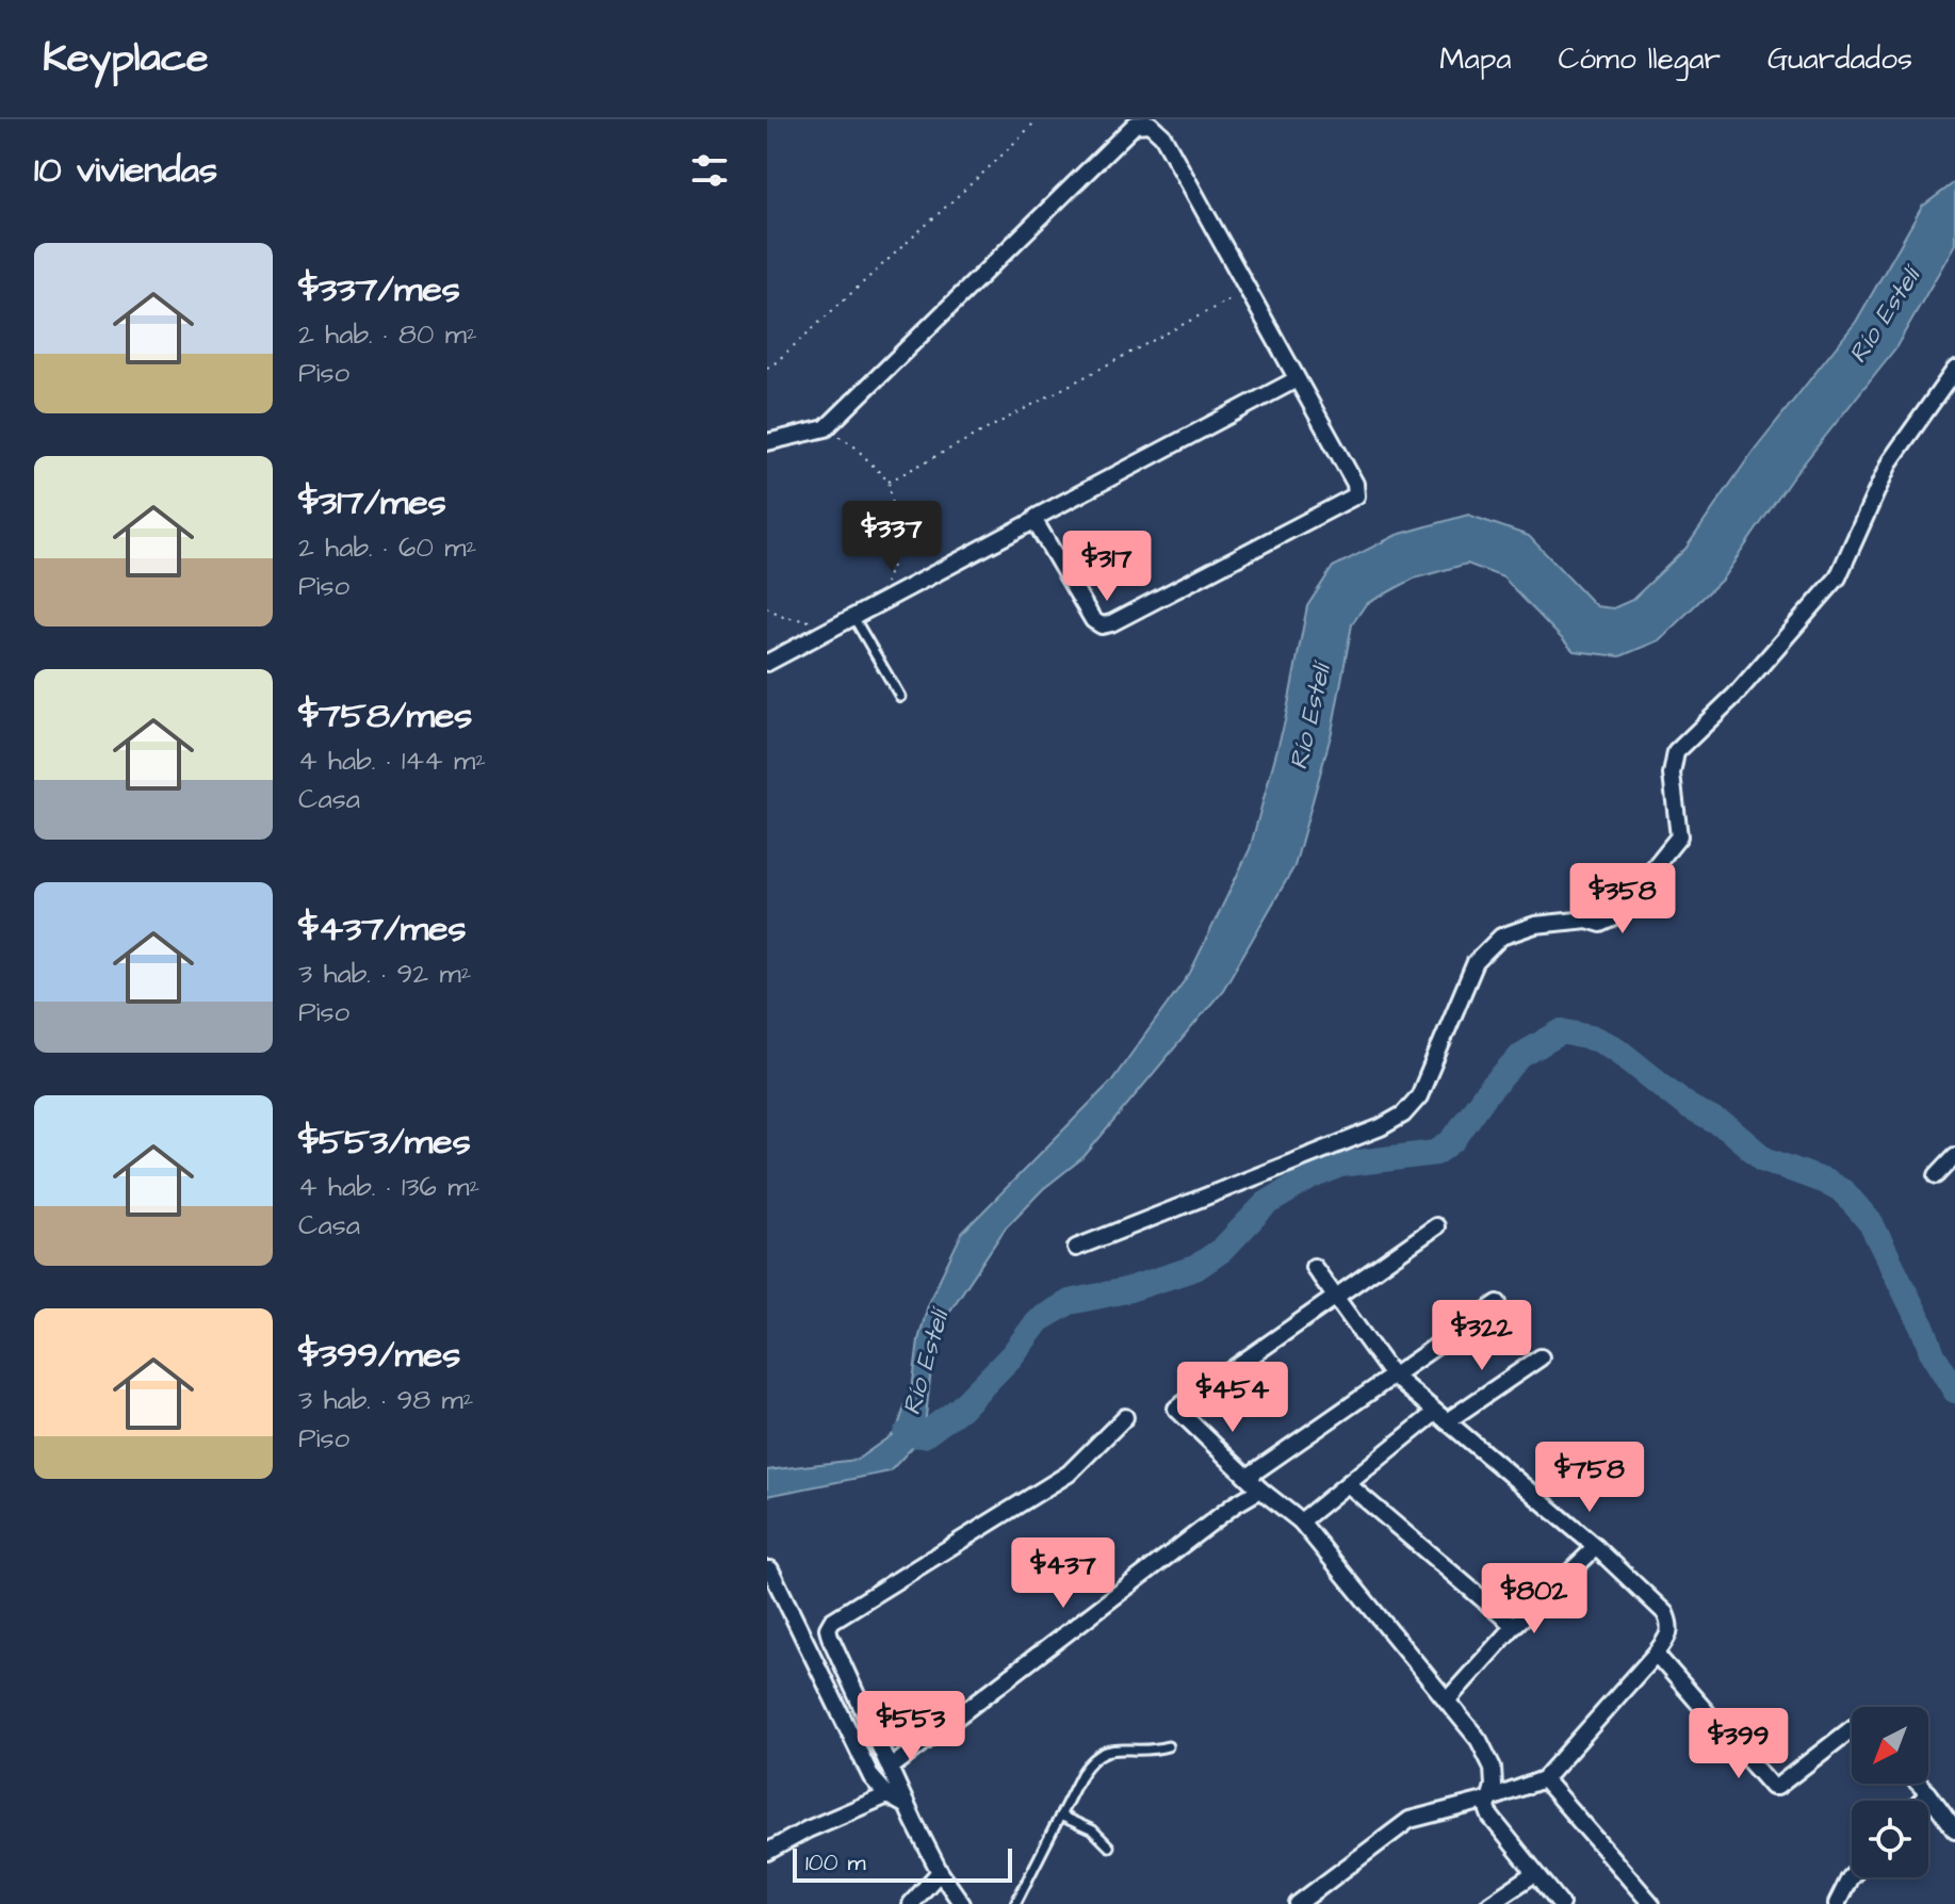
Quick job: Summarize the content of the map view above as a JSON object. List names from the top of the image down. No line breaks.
{"water":["Río Estelí"],"scale_bar":"100 m","north":"bottom left","page":{"header":"Keyplace","nav":["Mapa","Cómo llegar","Guardados"],"heading":"10 viviendas","list":[{"name":"$337/mes","note":"2 hab. · 80 m² · Piso"},{"name":"$317/mes","note":"2 hab. · 60 m² · Piso"},{"name":"$758/mes","note":"4 hab. · 144 m² · Casa"},{"name":"$437/mes","note":"3 hab. · 92 m² · Piso"},{"name":"$553/mes","note":"4 hab. · 136 m² · Casa"},{"name":"$399/mes","note":"3 hab. · 98 m² · Piso"}],"price":["$337","$317","$358","$322","$454","$758","$437","$802","$553","$399"],"scale":"100 m"}}
